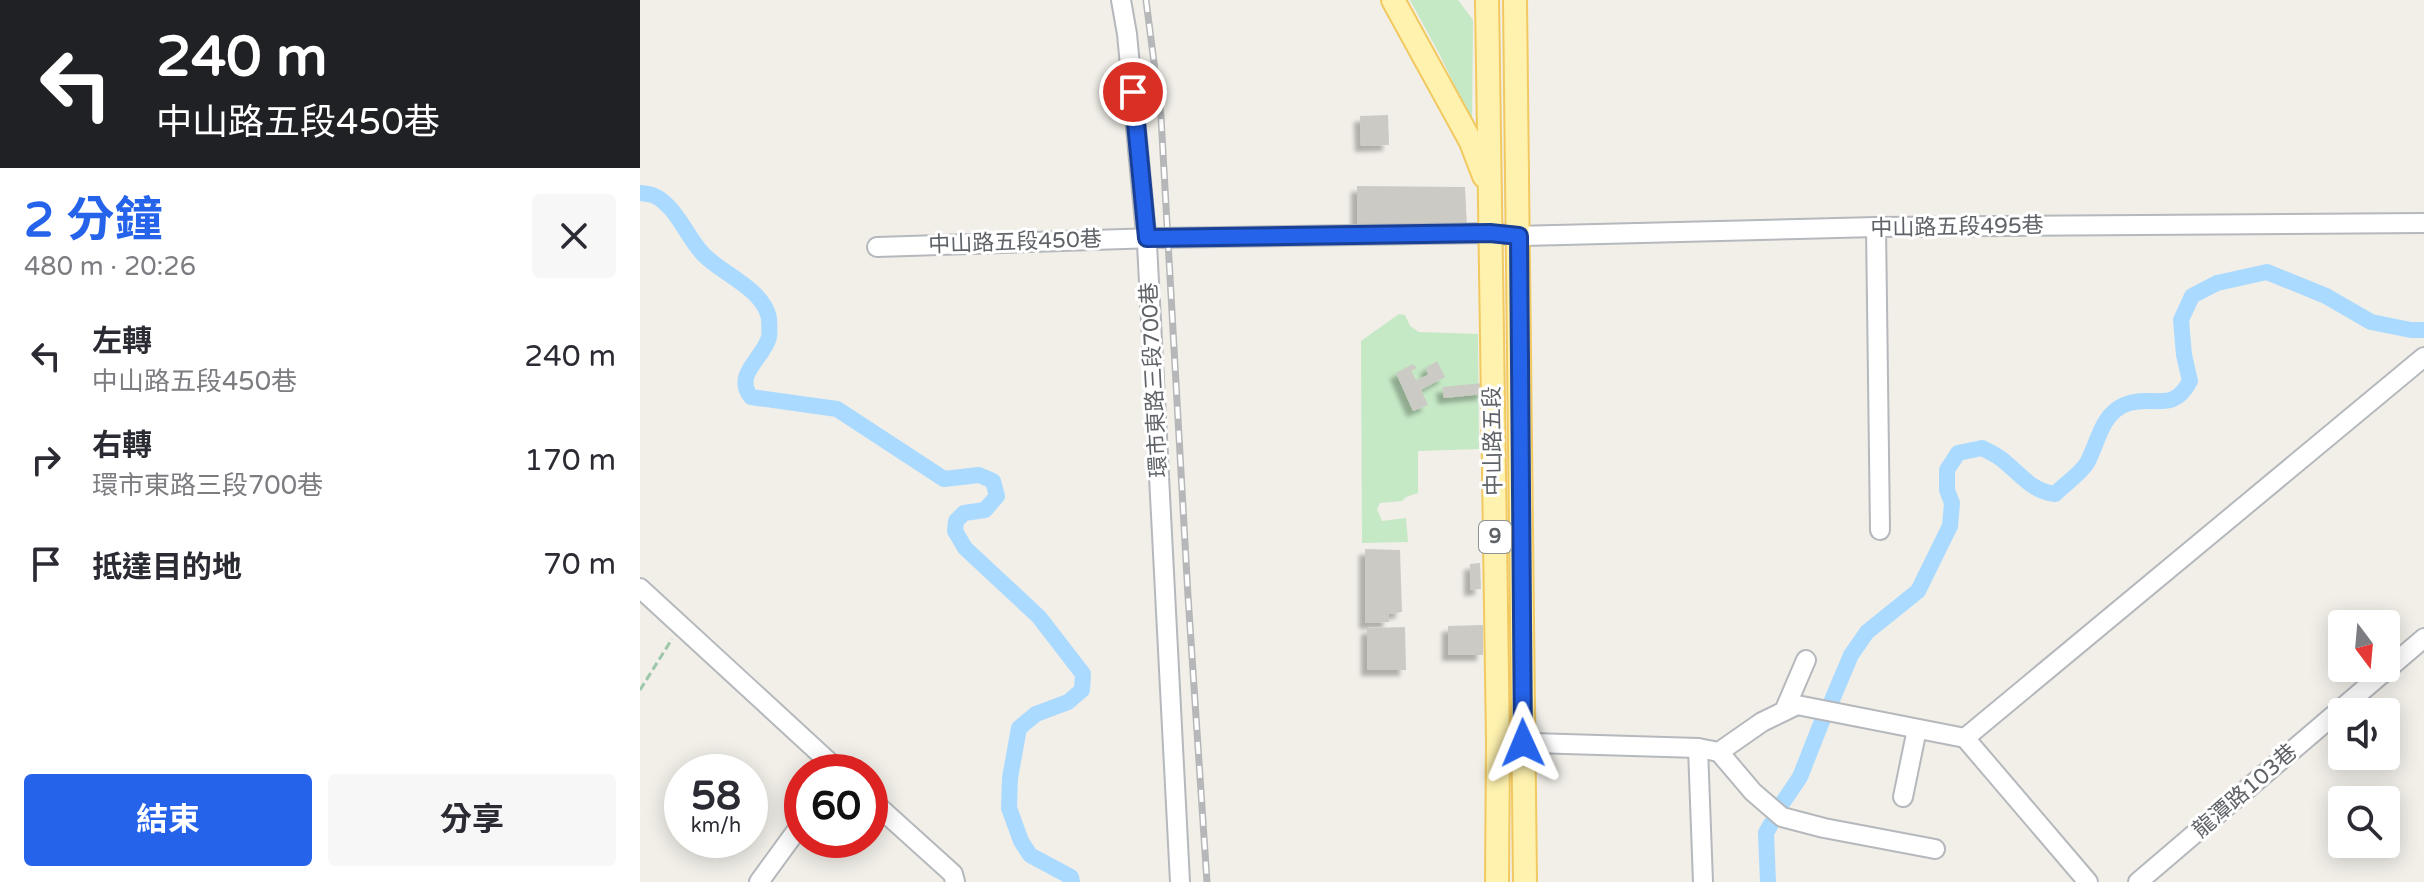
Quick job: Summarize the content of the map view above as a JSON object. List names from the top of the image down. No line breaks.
{"streets":{"main road":["中山路五段","9"],"street":["中山路五段495巷","中山路五段450巷","環市東路三段700巷","龍潭路103巷"]},"crossings":[["中山路五段495巷","中山路五段450巷"],["中山路五段495巷","中山路五段"],["中山路五段450巷","環市東路三段700巷"],["中山路五段450巷","中山路五段"],["中山路五段","9"]],"north":"bottom","page":{"turn":["240 m","中山路五段450巷"],"heading":["2 分鐘","480 m · 20:26"],"list":[{"name":"左轉","note":"中山路五段450巷","value":"240 m"},{"name":"右轉","note":"環市東路三段700巷","value":"170 m"},{"name":"抵達目的地","value":"70 m"}],"speed":"58 km/h","limit":"60","buttons":["結束","分享"]}}
